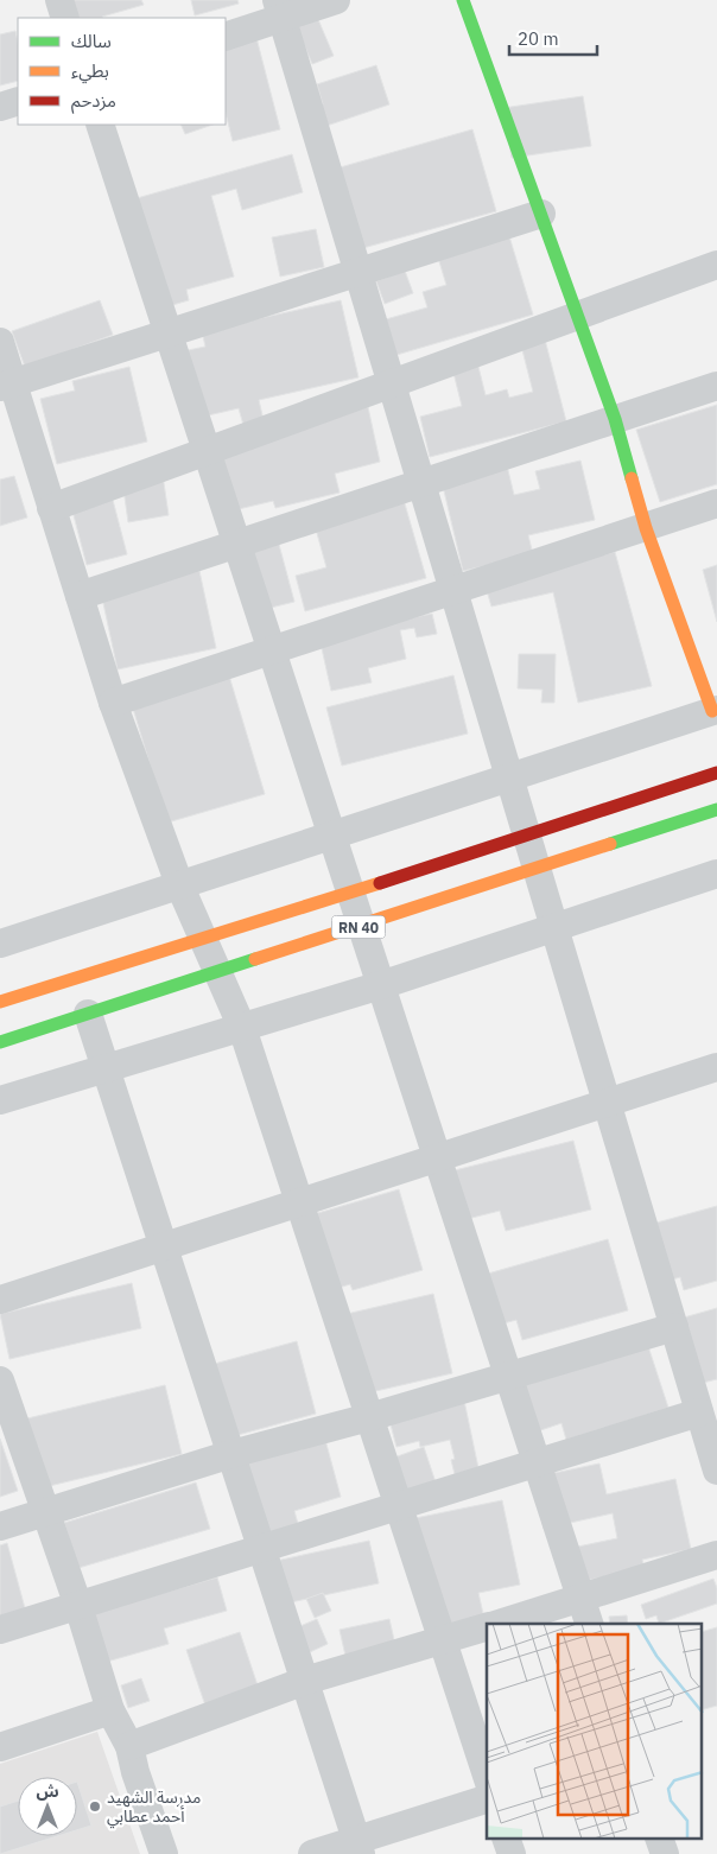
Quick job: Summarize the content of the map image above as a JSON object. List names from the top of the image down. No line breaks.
{"streets":{"main road":["RN 40"]},"places":["مدرسة الشهيد أحمد عطابي"],"legend":["سالك","بطيء","مزدحم"],"scale_bar":"20 m","north":"top"}
